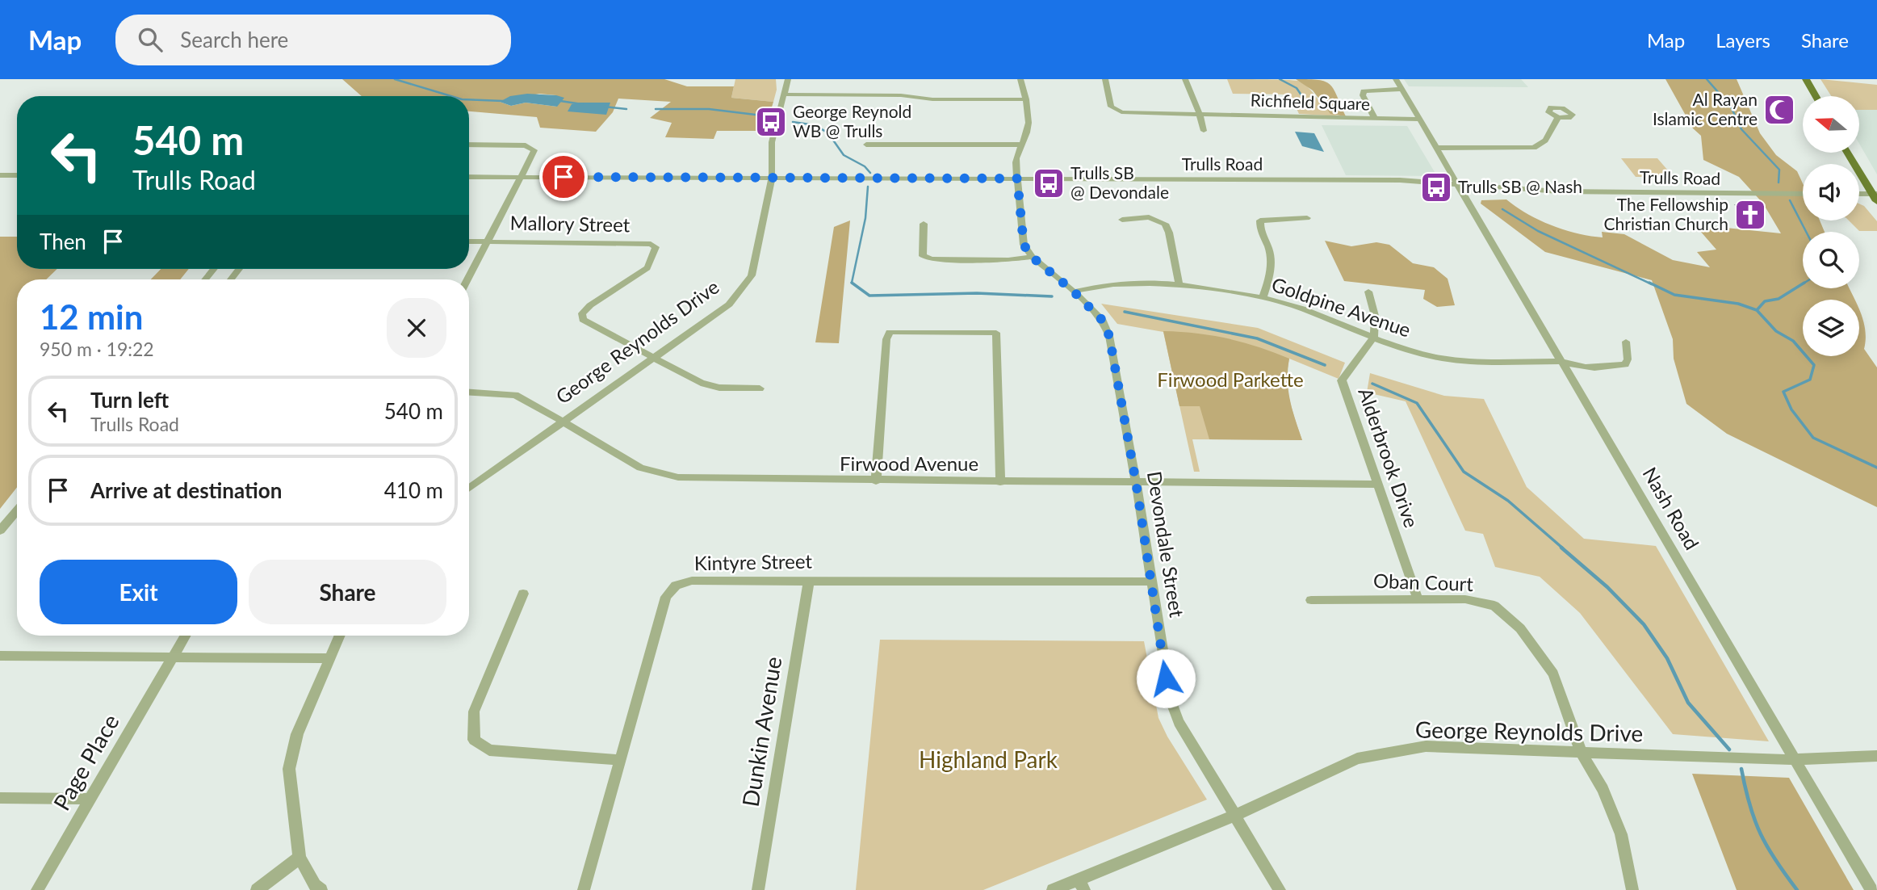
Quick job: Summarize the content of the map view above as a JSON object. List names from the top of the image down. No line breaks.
{"streets":{"street":["Richfield Square","Trulls Road","Mallory Street","Goldpine Avenue","George Reynolds Drive","Alderbrook Drive","Firwood Avenue","Nash Road","Devondale Street","Kintyre Street","Oban Court","Dunkin Avenue","Page Place"]},"crossings":[["Richfield Square","Nash Road"],["Trulls Road","George Reynolds Drive"],["Trulls Road","Nash Road"],["Mallory Street","George Reynolds Drive"],["Goldpine Avenue","Alderbrook Drive"],["Goldpine Avenue","Nash Road"],["Goldpine Avenue","Devondale Street"],["George Reynolds Drive","Firwood Avenue"],["George Reynolds Drive","Nash Road"],["George Reynolds Drive","Devondale Street"],["George Reynolds Drive","Oban Court"],["Alderbrook Drive","Firwood Avenue"],["Alderbrook Drive","Oban Court"],["Firwood Avenue","Devondale Street"],["Devondale Street","Kintyre Street"],["Kintyre Street","Dunkin Avenue"]],"parks":["Firwood Parkette","Highland Park"],"places":{"mosque":["Al Rayan Islamic Centre"],"bus stop":["George Reynold WB @ Trulls","Trulls SB @ Devondale","Trulls SB @ Nash"],"church":["The Fellowship Christian Church"]},"north":"left","page":{"header":"Map","search":"Search here","nav":["Map","Layers","Share"],"turn":["540 m","Trulls Road"],"then":"Then","heading":["12 min","950 m · 19:22"],"list":[{"name":"Turn left","note":"Trulls Road","value":"540 m"},{"name":"Arrive at destination","value":"410 m"}],"buttons":["Exit","Share"]}}
